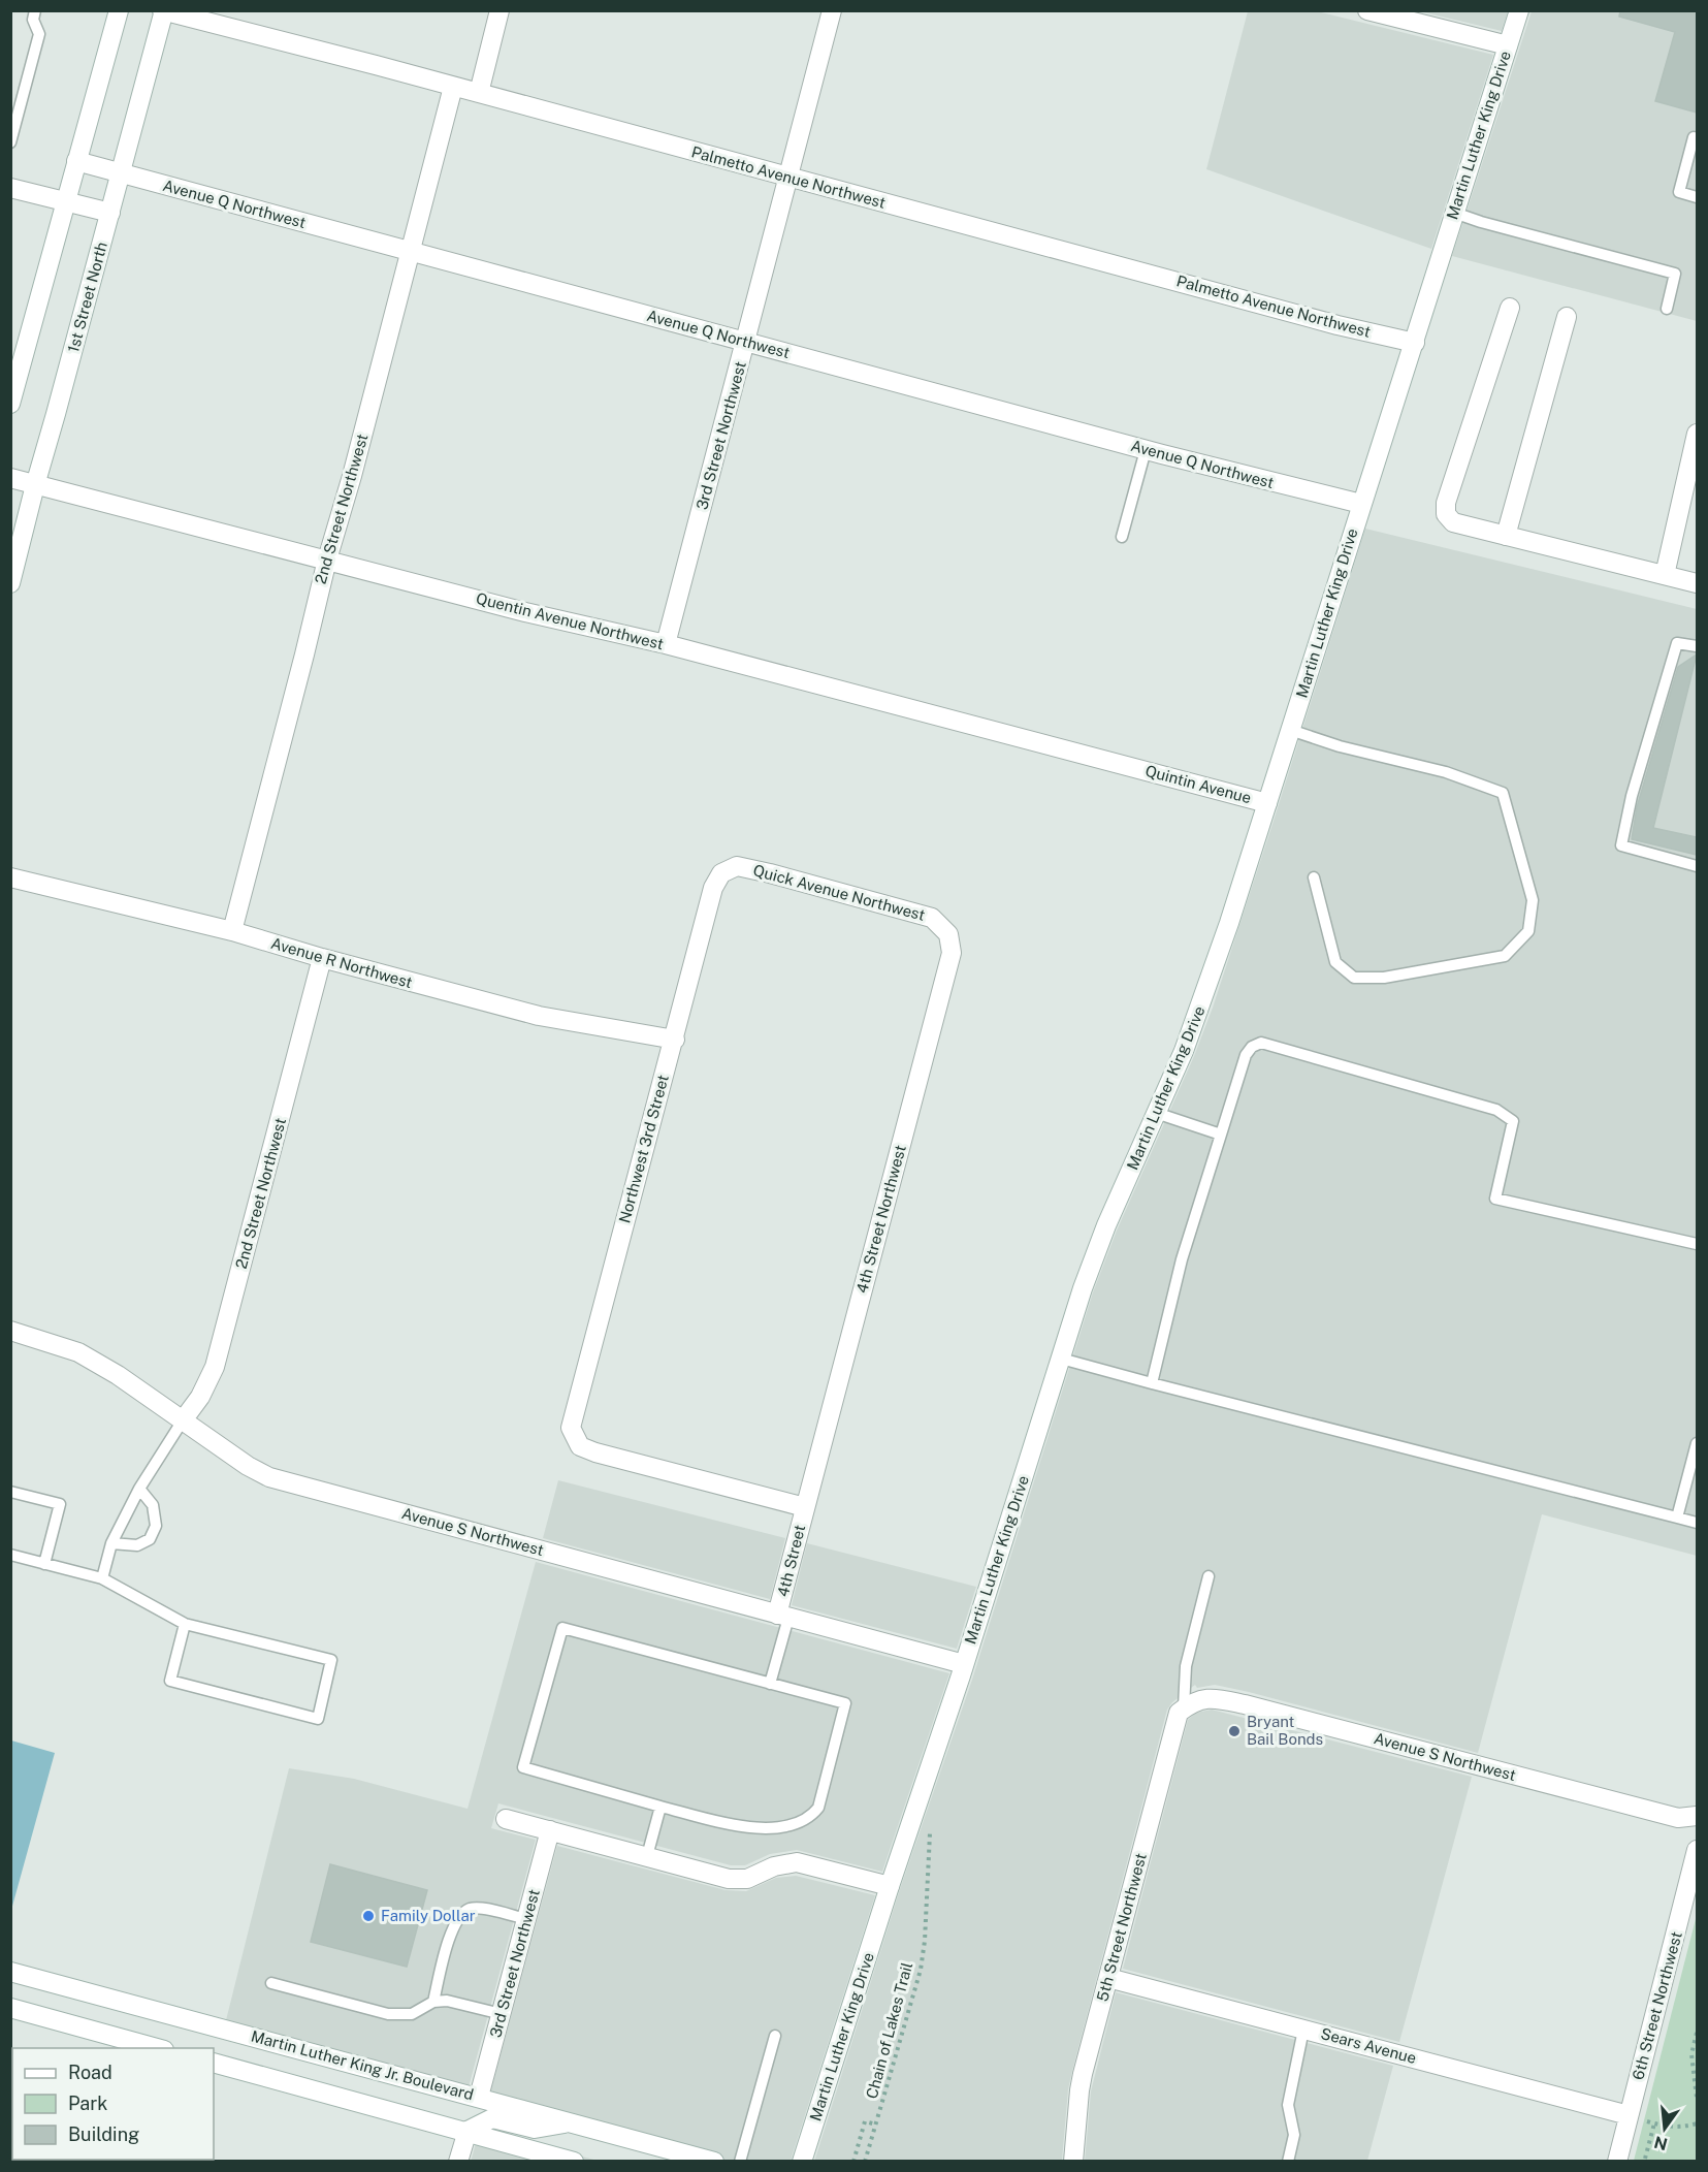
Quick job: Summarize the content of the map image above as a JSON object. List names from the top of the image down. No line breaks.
{"streets":{"street":["Martin Luther King Drive","Palmetto Avenue Northwest","Avenue Q Northwest","1st Street North","3rd Street Northwest","2nd Street Northwest","Quentin Avenue Northwest","Quintin Avenue","Quick Avenue Northwest","Avenue R Northwest","Northwest 3rd Street","4th Street Northwest","Avenue S Northwest","4th Street","5th Street Northwest","6th Street Northwest","Sears Avenue","Martin Luther King Jr. Boulevard"],"path":["Chain of Lakes Trail"]},"crossings":[["Martin Luther King Drive","Palmetto Avenue Northwest"],["Martin Luther King Drive","Avenue Q Northwest"],["Martin Luther King Drive","Quintin Avenue"],["Martin Luther King Drive","Avenue S Northwest"],["Palmetto Avenue Northwest","1st Street North"],["Palmetto Avenue Northwest","3rd Street Northwest"],["Palmetto Avenue Northwest","2nd Street Northwest"],["Avenue Q Northwest","1st Street North"],["Avenue Q Northwest","3rd Street Northwest"],["Avenue Q Northwest","2nd Street Northwest"],["1st Street North","Quentin Avenue Northwest"],["3rd Street Northwest","Quentin Avenue Northwest"],["3rd Street Northwest","Martin Luther King Jr. Boulevard"],["2nd Street Northwest","Quentin Avenue Northwest"],["2nd Street Northwest","Avenue R Northwest"],["2nd Street Northwest","Avenue S Northwest"],["Quentin Avenue Northwest","Quintin Avenue"],["Quick Avenue Northwest","Northwest 3rd Street"],["Quick Avenue Northwest","4th Street Northwest"],["Avenue R Northwest","Northwest 3rd Street"],["Northwest 3rd Street","4th Street Northwest"],["Northwest 3rd Street","4th Street"],["4th Street Northwest","4th Street"],["Avenue S Northwest","4th Street"],["Avenue S Northwest","5th Street Northwest"],["5th Street Northwest","Sears Avenue"],["6th Street Northwest","Sears Avenue"]],"places":["Bryant Bail Bonds","Family Dollar"],"legend":["Road","Park","Building"],"north":"bottom"}
